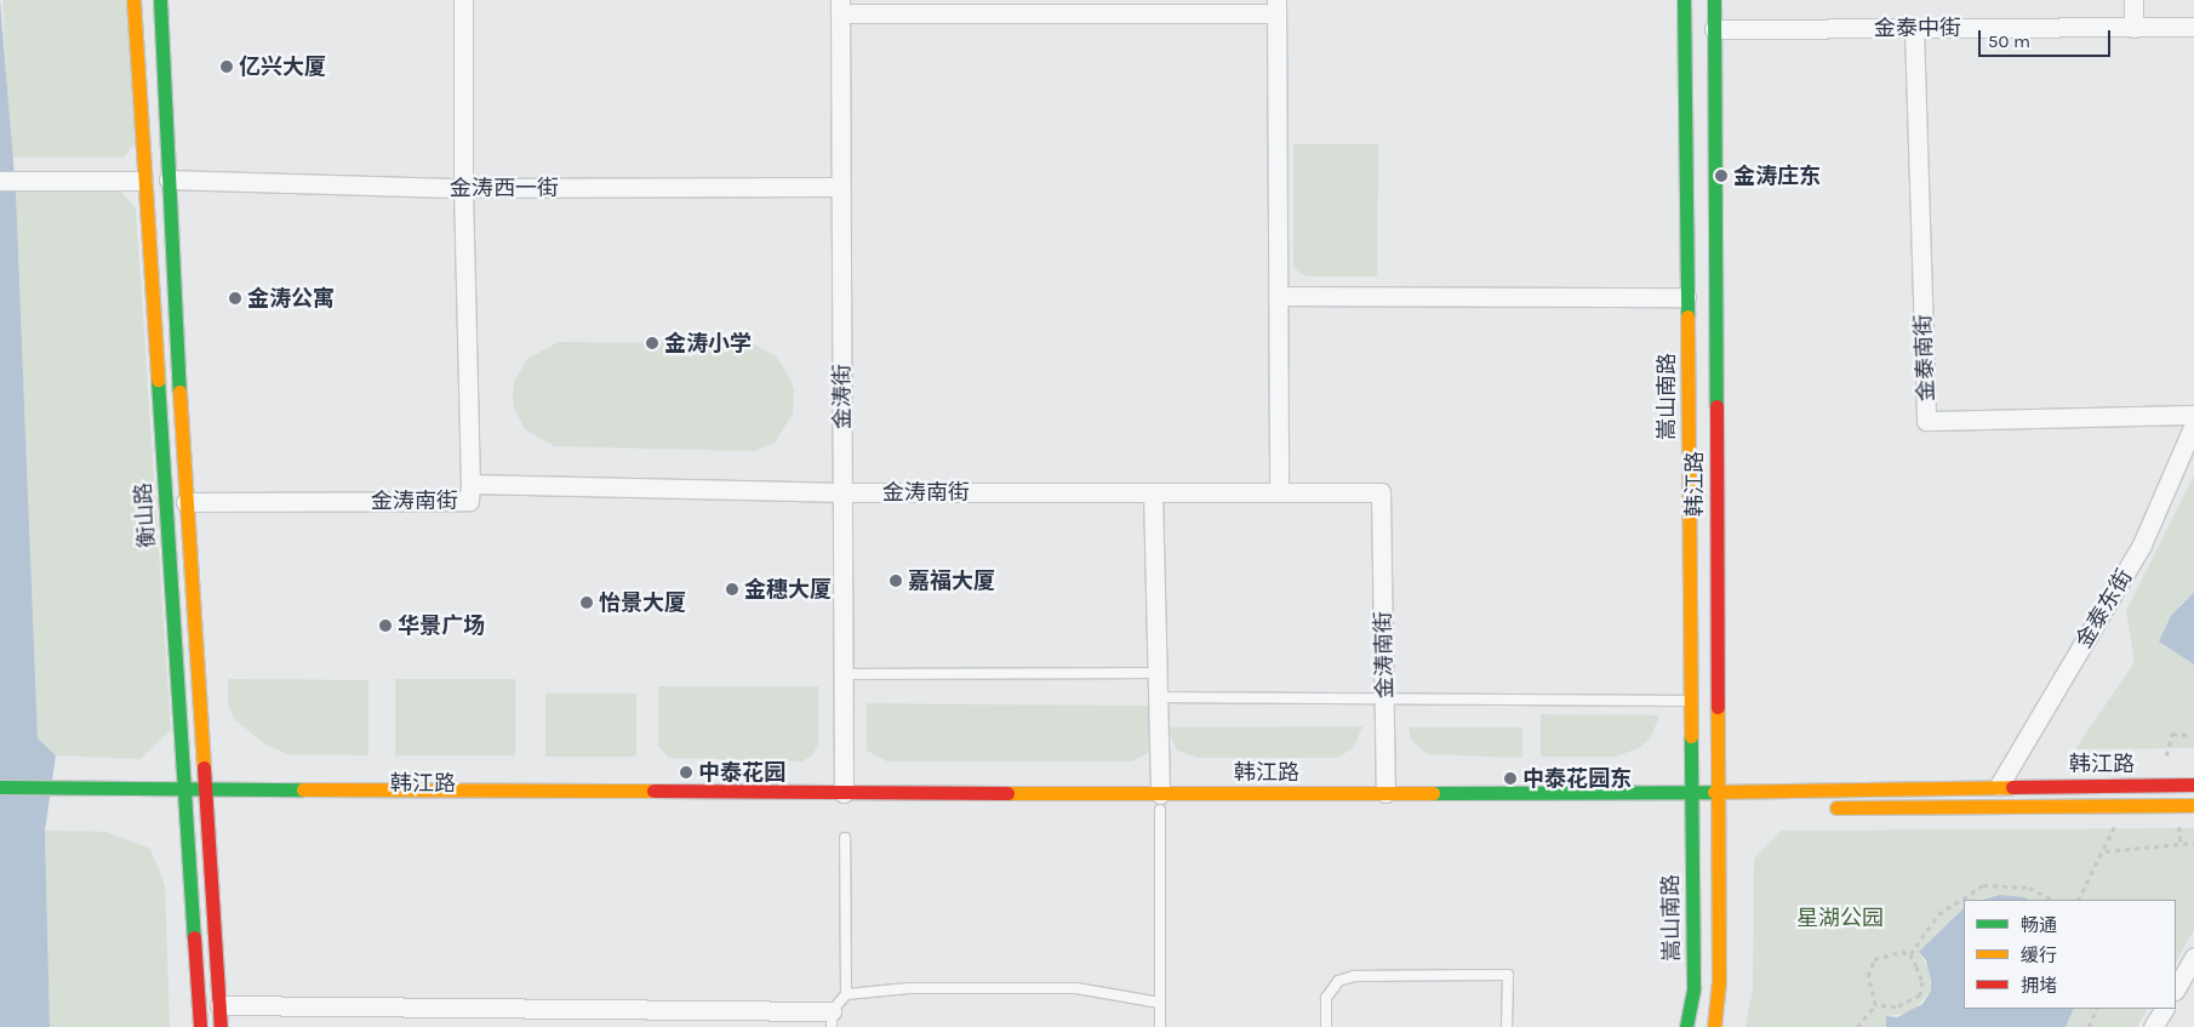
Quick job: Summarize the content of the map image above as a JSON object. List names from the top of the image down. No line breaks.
{"streets":{"street":["金泰中街","金涛西一街","金泰南街","金涛街","嵩山南路","韩江路","金涛南街","衡山路","金泰东街"]},"crossings":[["金泰中街","金泰南街"],["金泰中街","韩江路"],["金涛西一街","金涛街"],["金涛西一街","衡山路"],["金涛街","韩江路"],["金涛街","金涛南街"],["嵩山南路","韩江路"],["韩江路","金涛南街"],["韩江路","衡山路"],["韩江路","金泰东街"],["金涛南街","衡山路"]],"parks":["星湖公园"],"places":["亿兴大厦","金涛庄东","金涛公寓","金涛小学","嘉福大厦","金穗大厦","怡景大厦","华景广场","中泰花园","中泰花园东"],"legend":["畅通","缓行","拥堵"],"scale_bar":"50 m"}
